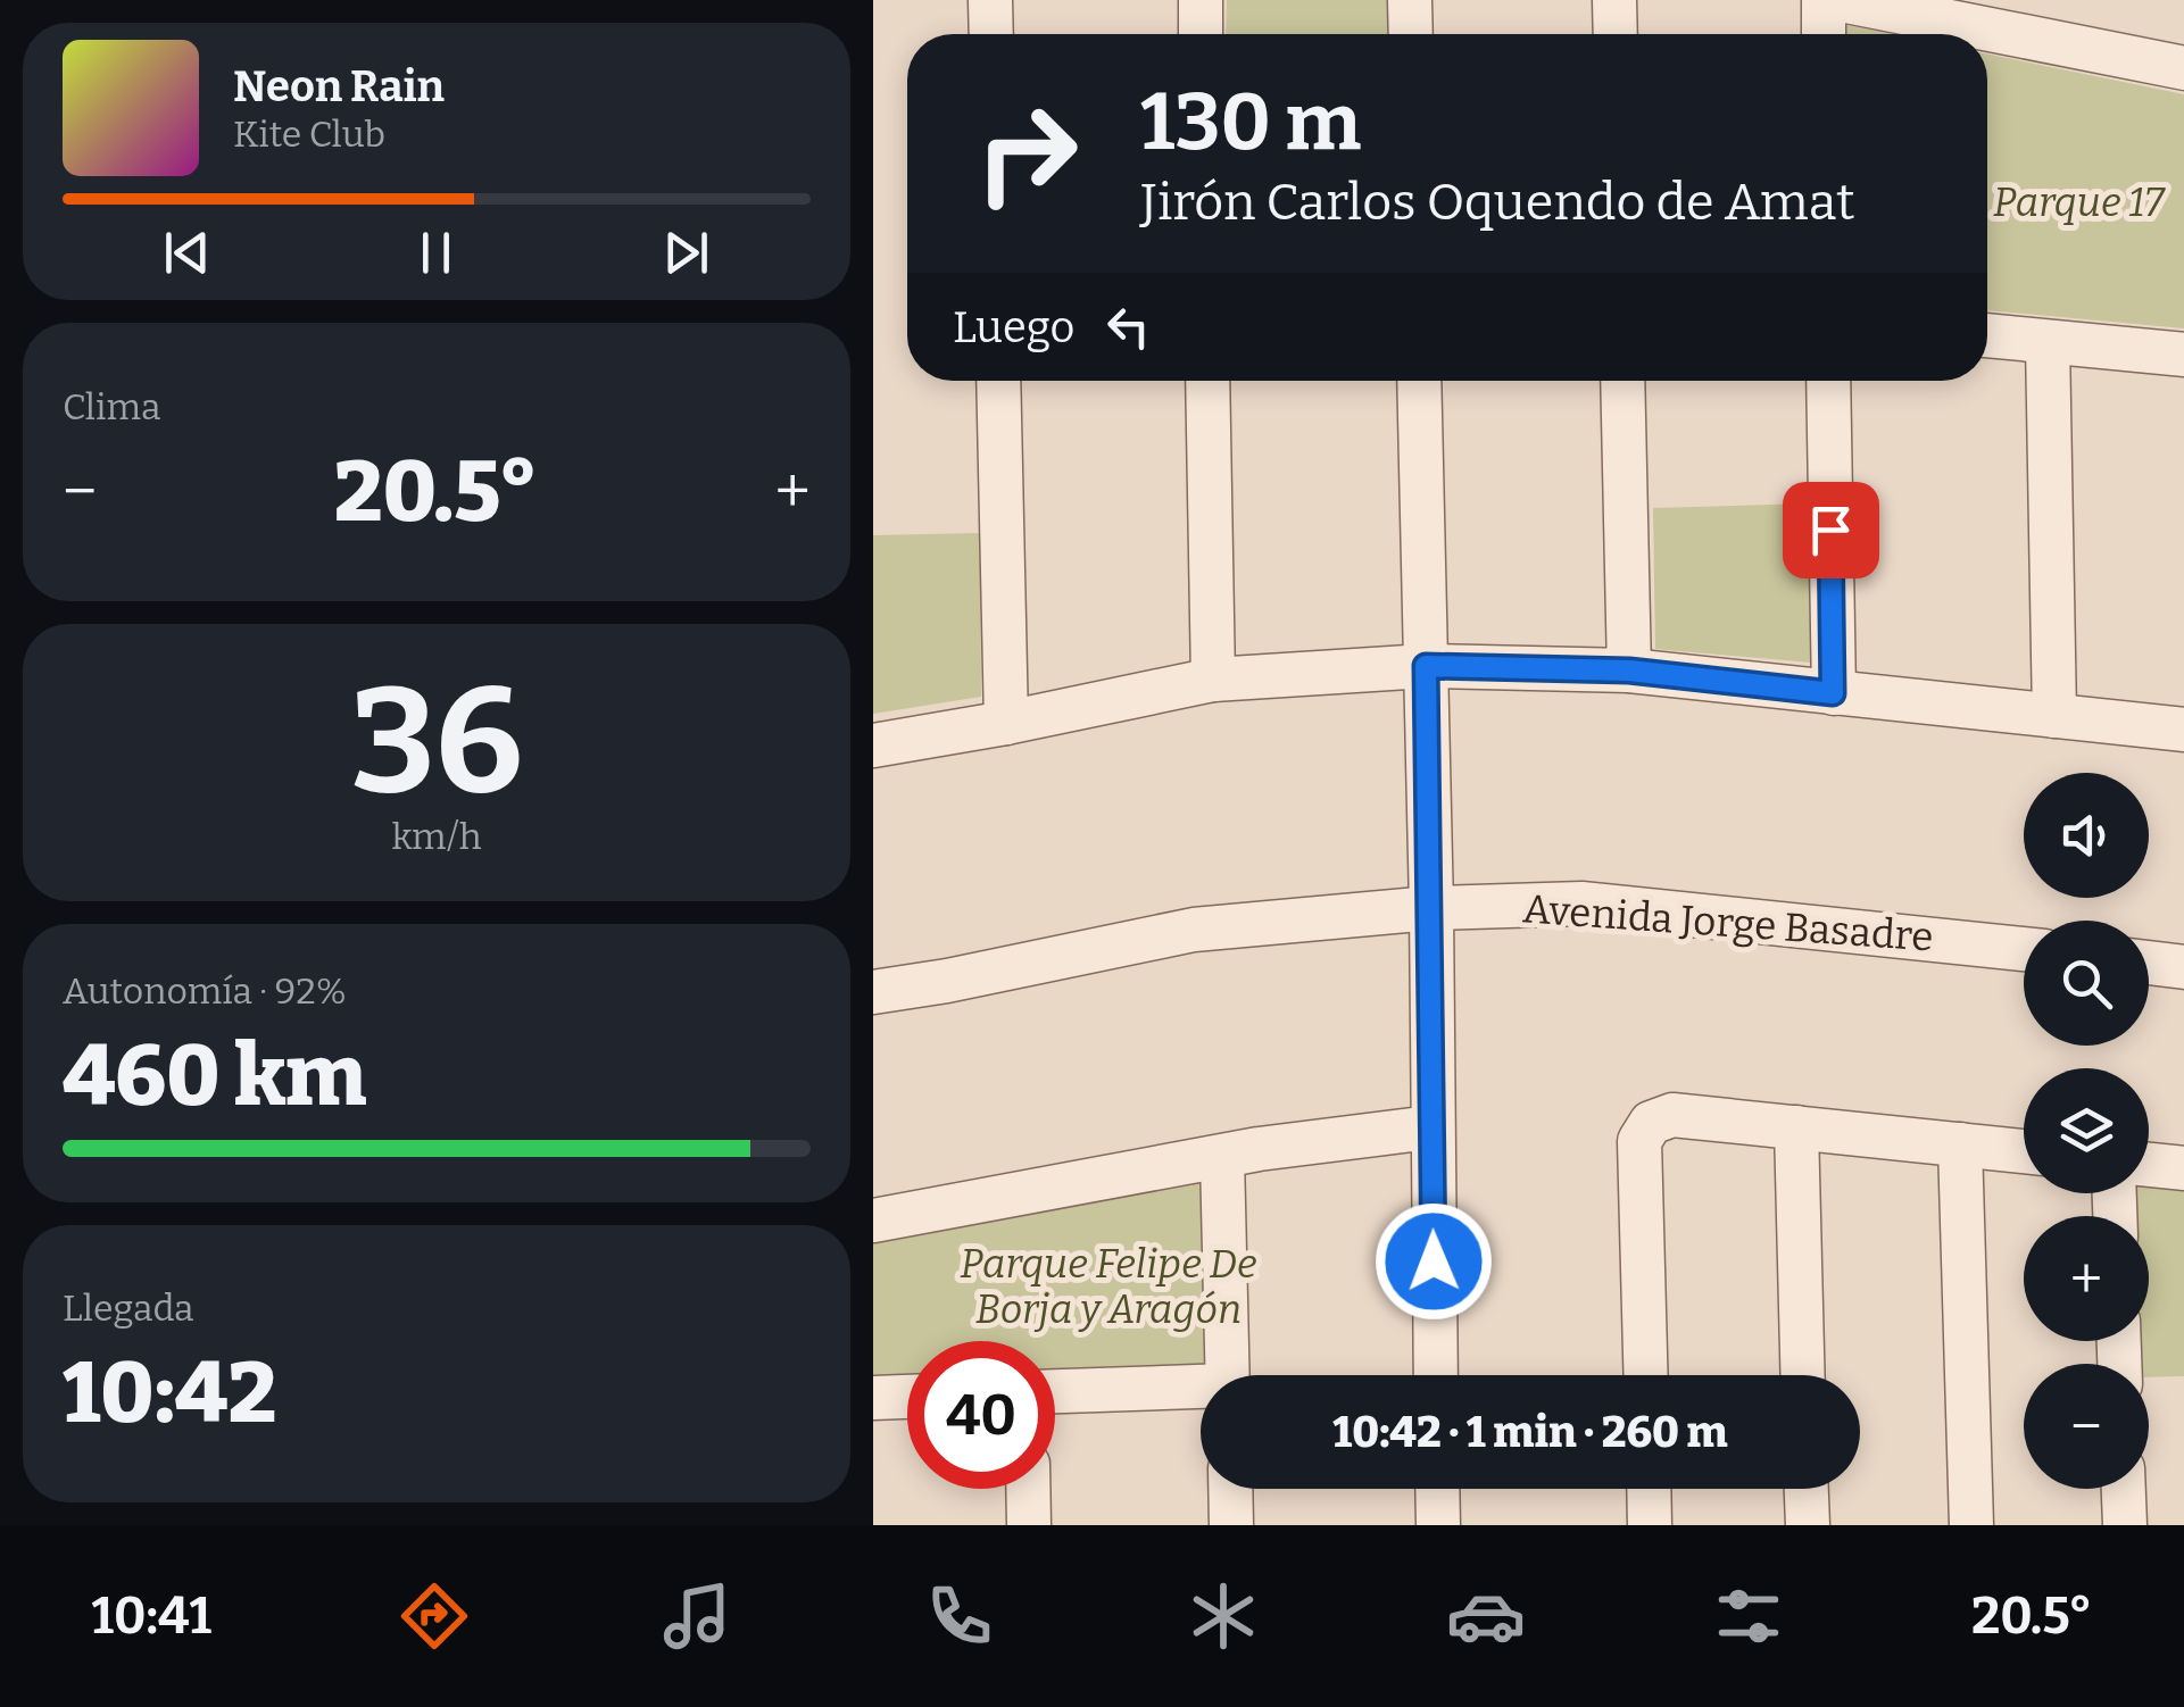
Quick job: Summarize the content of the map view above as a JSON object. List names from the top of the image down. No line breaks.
{"streets":{"street":["Avenida Jorge Basadre"]},"parks":["Parque 17","Parque Felipe De Borja y Aragón"],"page":{"turn":["130 m","Jirón Carlos Oquendo de Amat"],"song":["Neon Rain","Kite Club"],"then":"Luego","tile":["Clima",["36","km/h"],["Autonomía · 92%","460 km"],["Llegada","10:42"]],"heat":["−","20.5°","+"],"map_buttons":["+","−"],"limit":"40","trip":"10:42 · 1 min · 260 m","tabs":["10:41","20.5°"]}}
